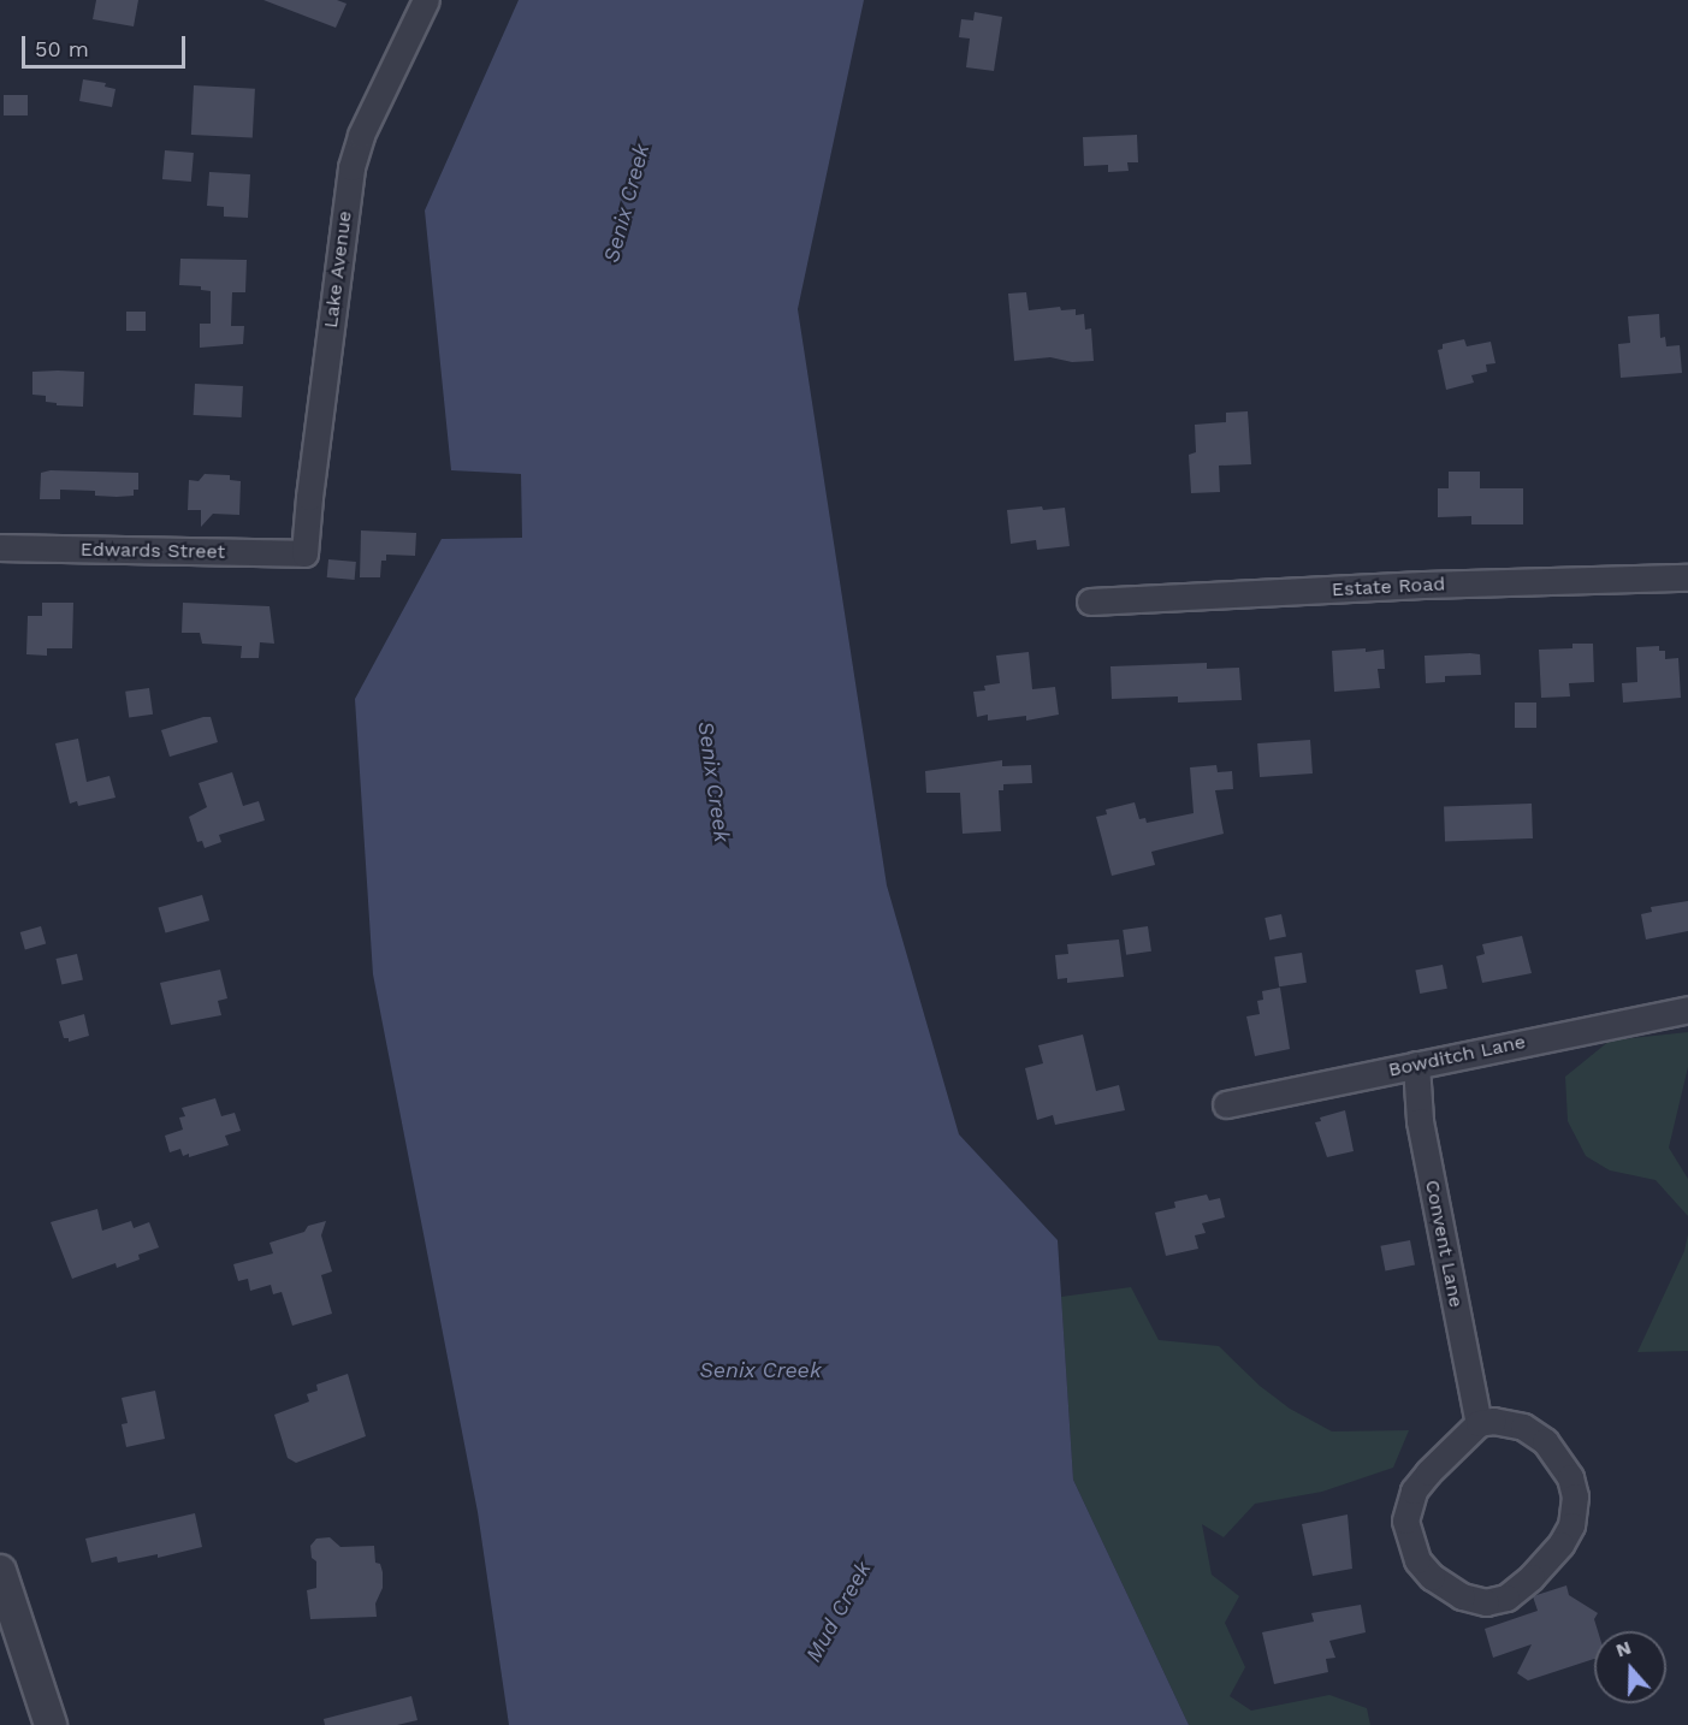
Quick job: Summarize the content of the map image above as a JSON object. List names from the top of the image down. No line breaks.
{"streets":{"street":["Lake Avenue","Edwards Street","Estate Road","Bowditch Lane","Convent Lane"]},"crossings":[["Lake Avenue","Edwards Street"],["Bowditch Lane","Convent Lane"]],"water":["Senix Creek","Mud Creek"],"scale_bar":"50 m","north":"top"}
